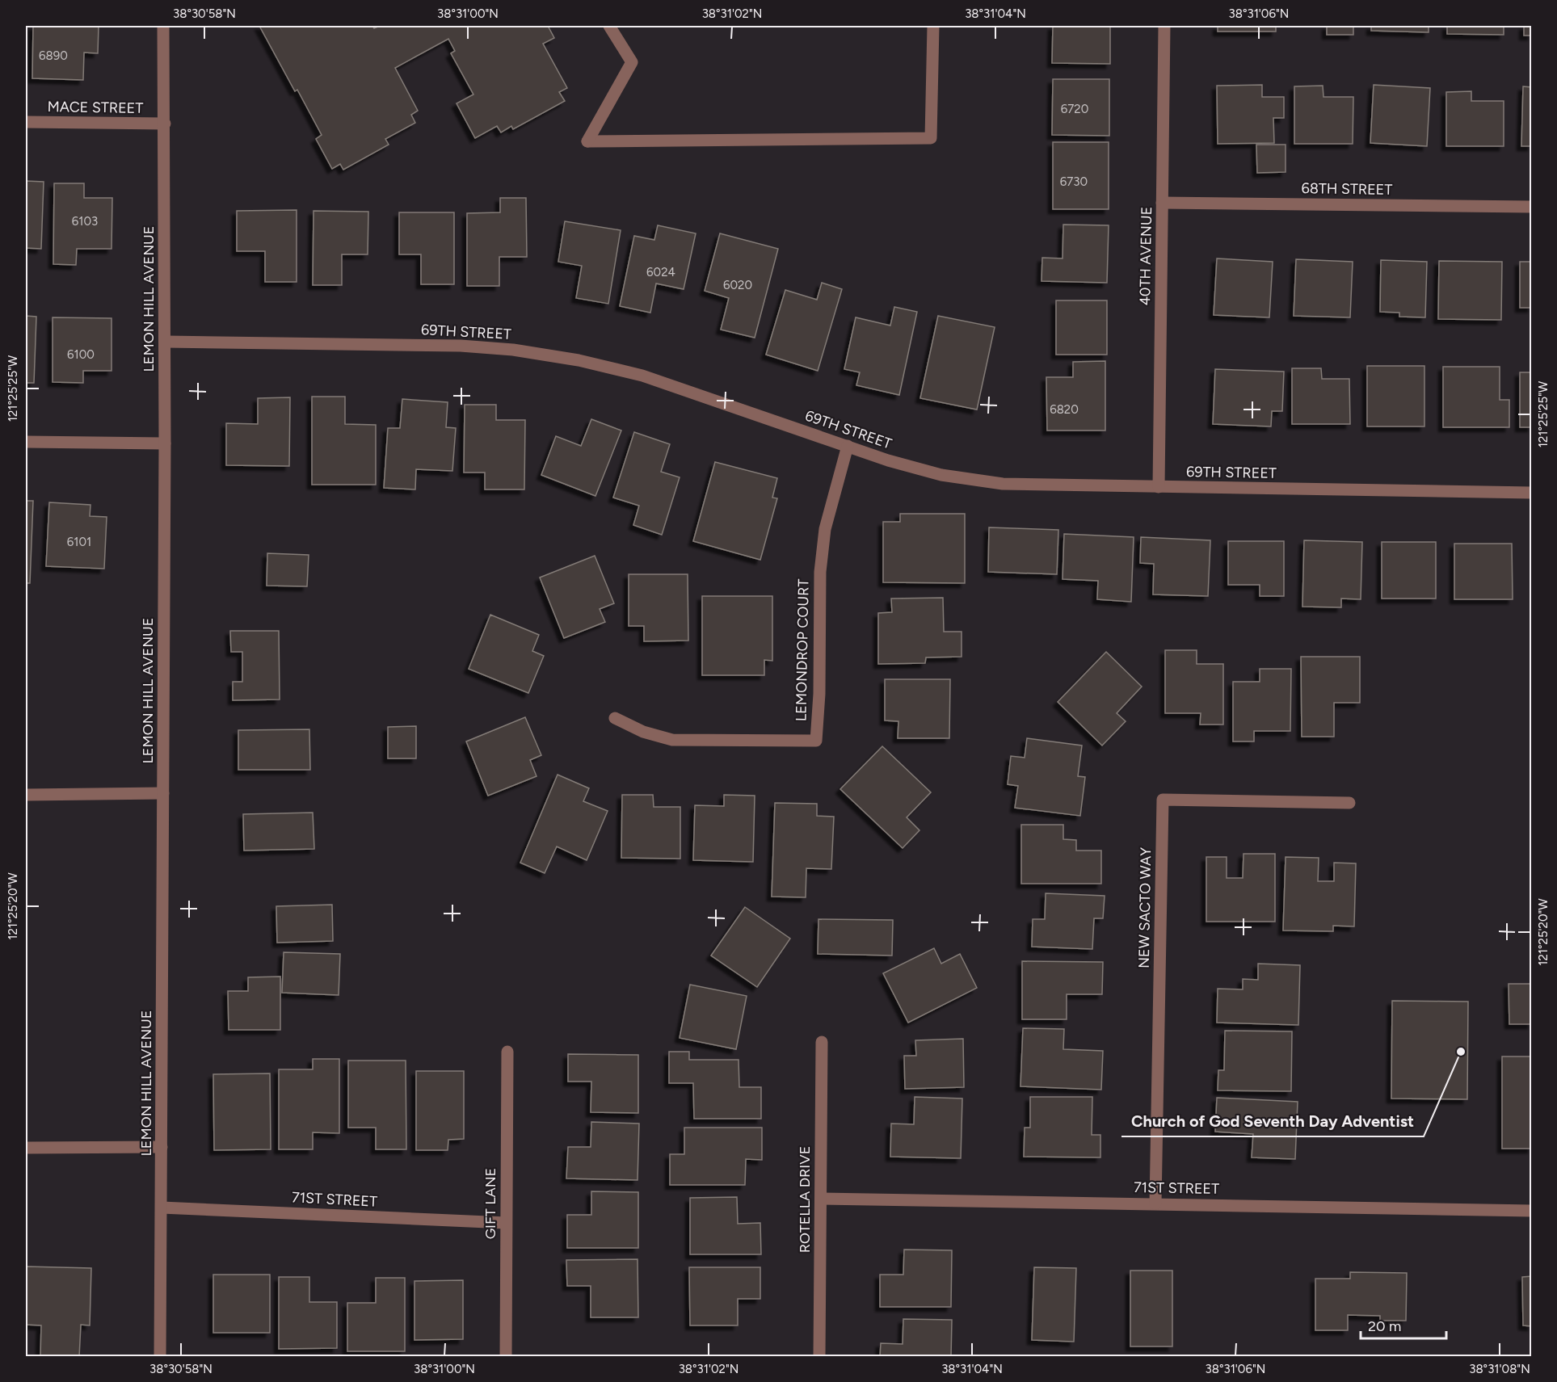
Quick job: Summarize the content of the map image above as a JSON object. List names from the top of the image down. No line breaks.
{"streets":{"street":["MACE STREET","68TH STREET","40TH AVENUE","LEMON HILL AVENUE","69TH STREET","LEMONDROP COURT","NEW SACTO WAY","71ST STREET","ROTELLA DRIVE","GIFT LANE"]},"crossings":[["MACE STREET","LEMON HILL AVENUE"],["68TH STREET","40TH AVENUE"],["40TH AVENUE","69TH STREET"],["LEMON HILL AVENUE","69TH STREET"],["LEMON HILL AVENUE","71ST STREET"],["69TH STREET","LEMONDROP COURT"],["NEW SACTO WAY","71ST STREET"],["71ST STREET","ROTELLA DRIVE"],["71ST STREET","GIFT LANE"]],"places":["Church of God Seventh Day Adventist"],"house_numbers":["6890","6720","6730","6103","6024","6020","6100","6820","6101"],"scale_bar":"20 m","coordinates":["38°30'58\"N","38°31'00\"N","38°31'02\"N","38°31'04\"N","38°31'06\"N","121°25'25\"W","121°25'20\"W","38°31'08\"N"]}
